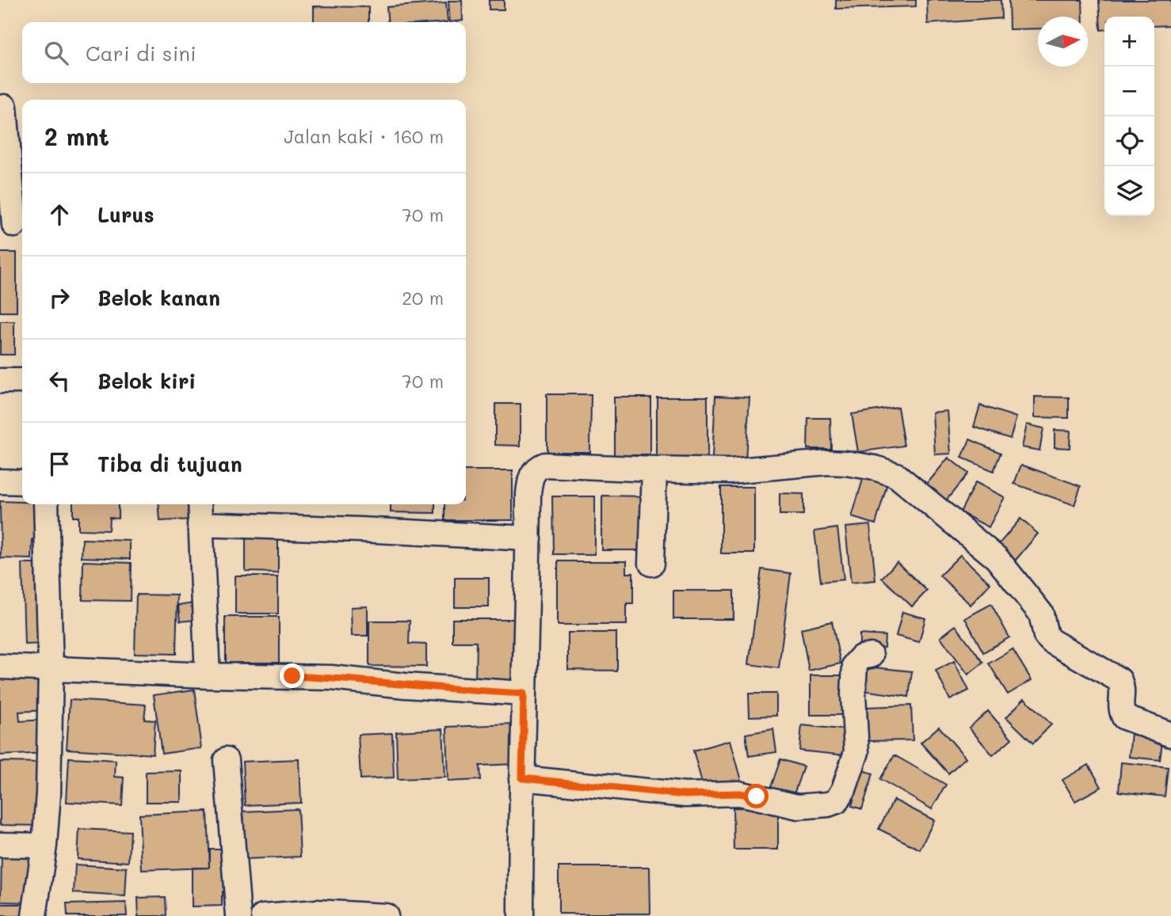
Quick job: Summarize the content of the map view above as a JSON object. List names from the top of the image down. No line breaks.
{"north":"right","page":{"map_buttons":["+","−"],"search":"Cari di sini","heading":["2 mnt","Jalan kaki · 160 m"],"list":[["Lurus","70 m"],["Belok kanan","20 m"],["Belok kiri","70 m"],"Tiba di tujuan"]}}
